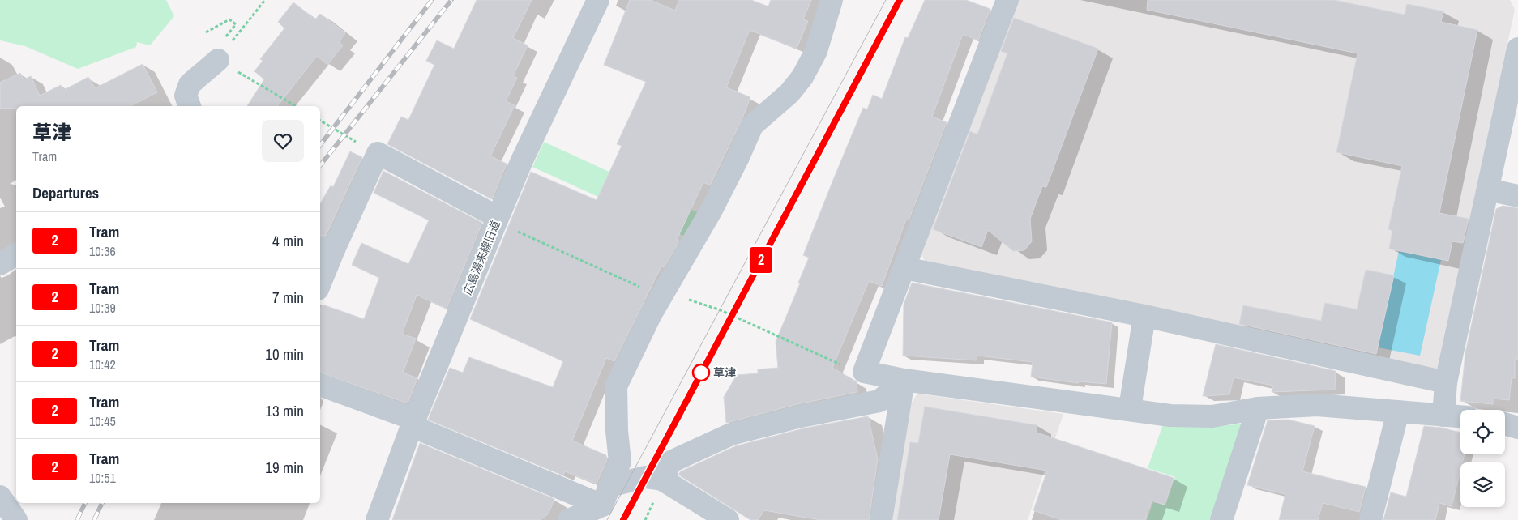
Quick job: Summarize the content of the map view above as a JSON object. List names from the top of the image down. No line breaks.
{"streets":{"street":["広島湯来線旧道"]},"places":["草津"],"lines":["tram line 2"],"page":{"on_map":"2","heading":[["草津","Tram"],"Departures"],"list":[{"mark":"2","name":"Tram","note":"10:36","value":"4 min"},{"mark":"2","name":"Tram","note":"10:39","value":"7 min"},{"mark":"2","name":"Tram","note":"10:42","value":"10 min"},{"mark":"2","name":"Tram","note":"10:45","value":"13 min"},{"mark":"2","name":"Tram","note":"10:51","value":"19 min"}]}}
